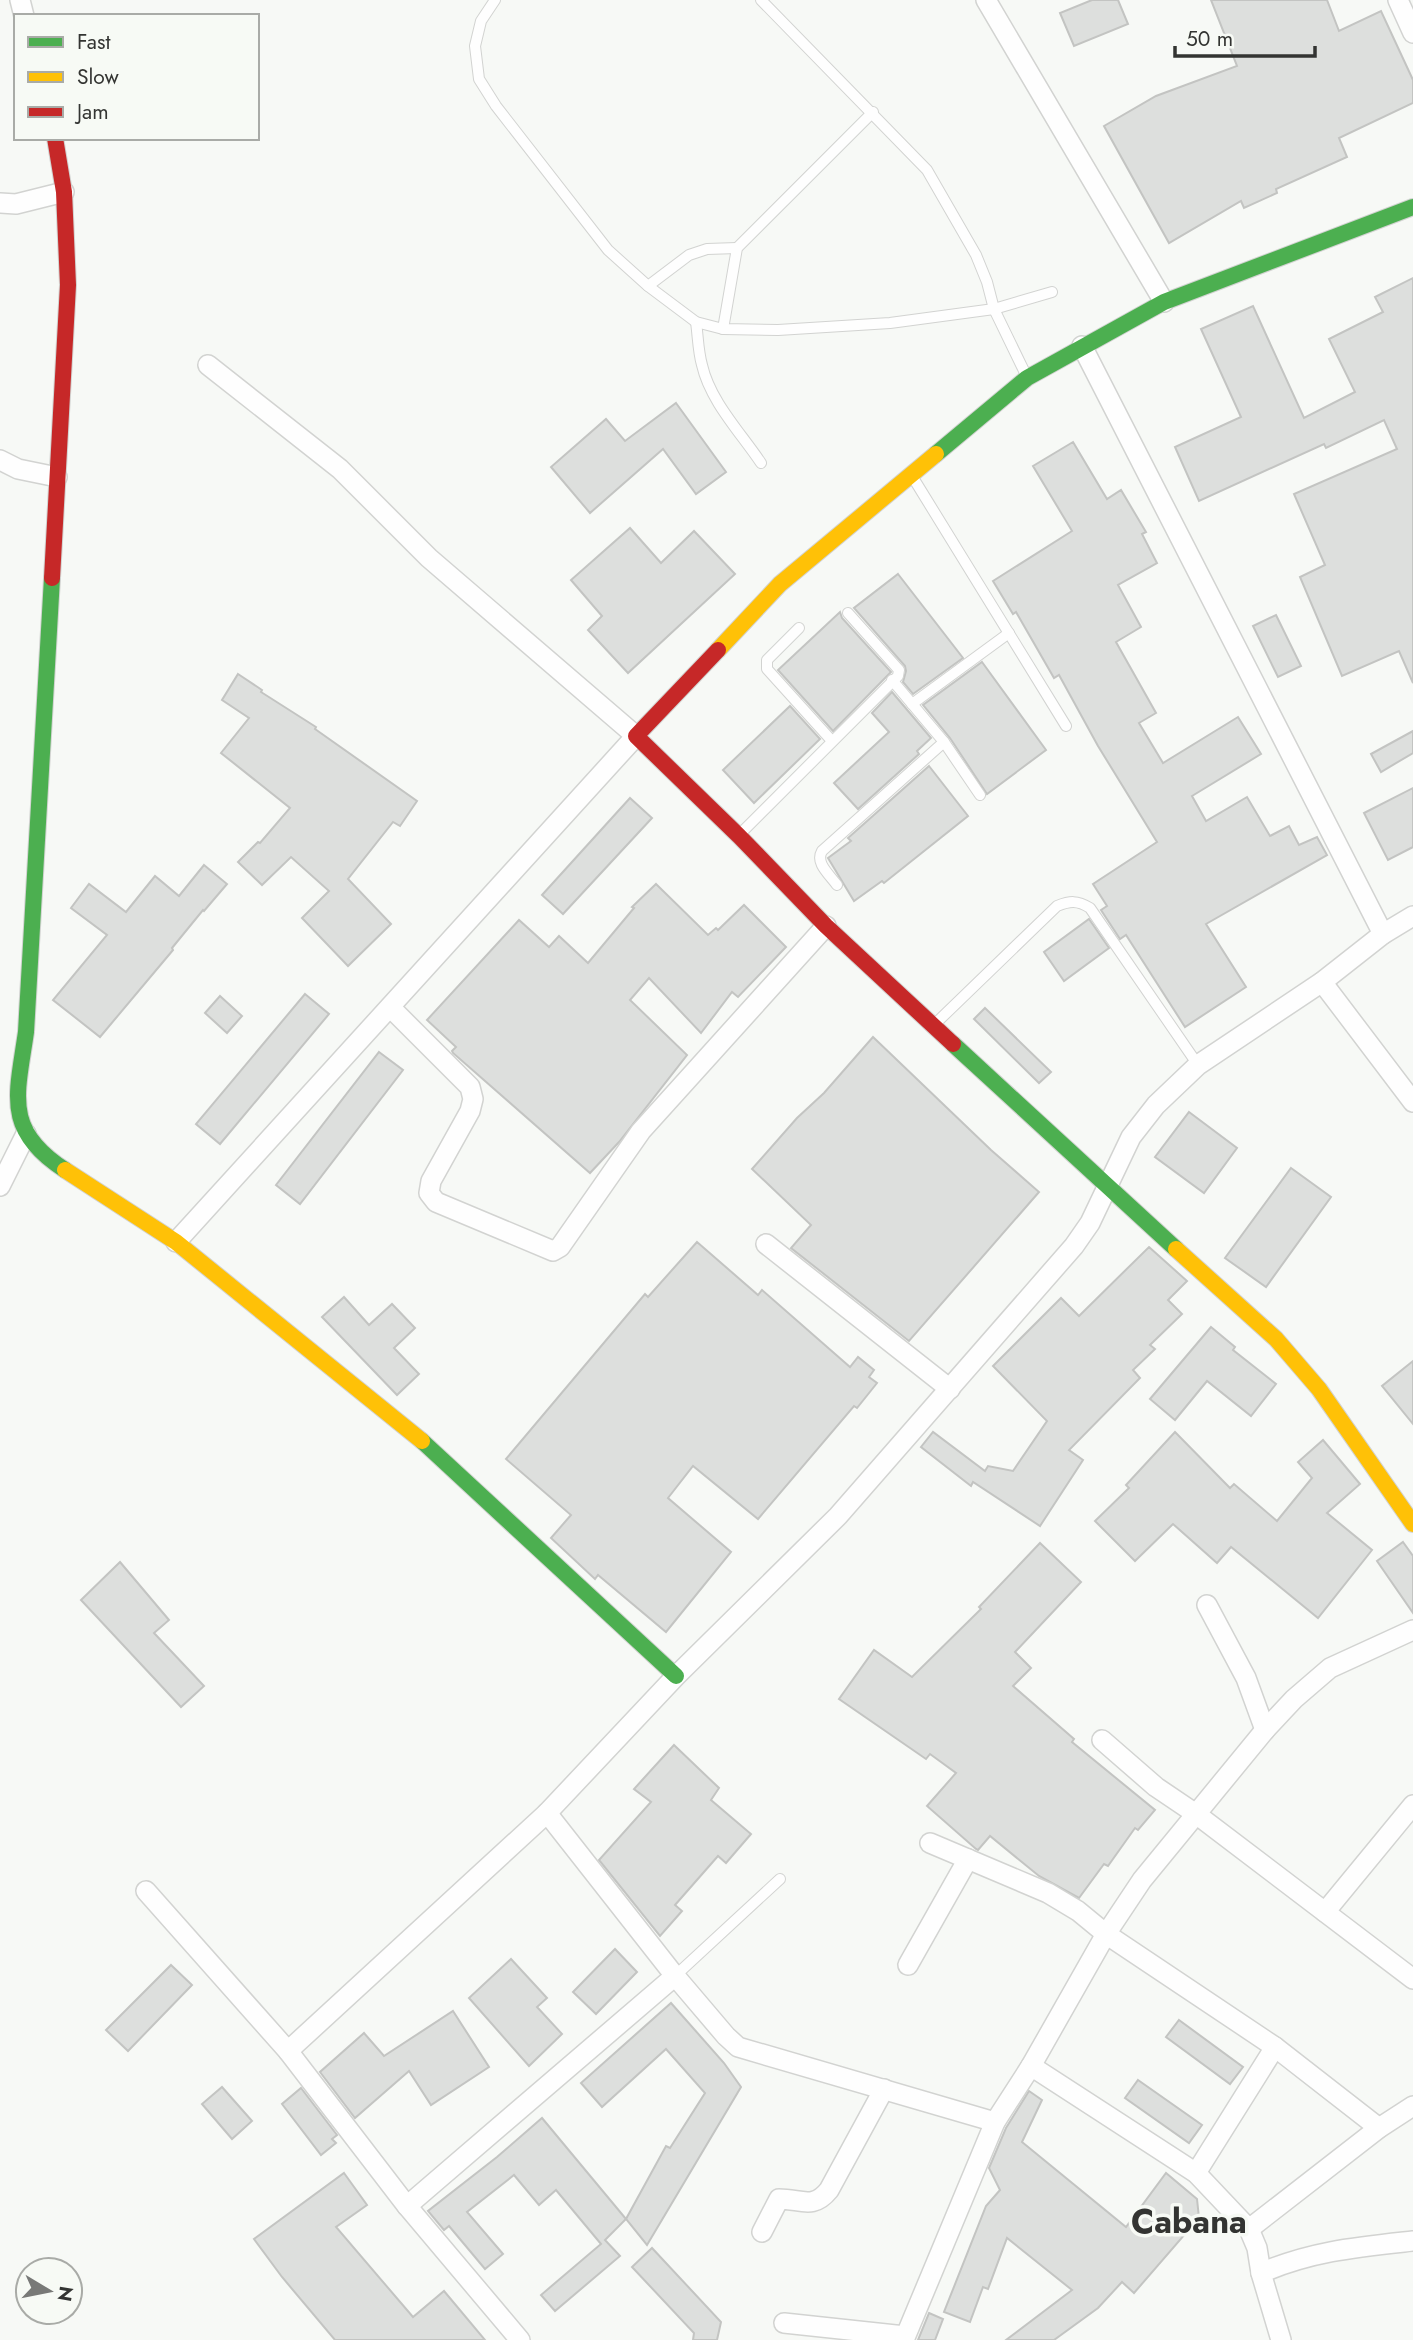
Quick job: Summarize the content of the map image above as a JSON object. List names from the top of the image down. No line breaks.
{"districts":["Cabana"],"legend":["Fast","Slow","Jam"],"scale_bar":"50 m","north":"right"}
